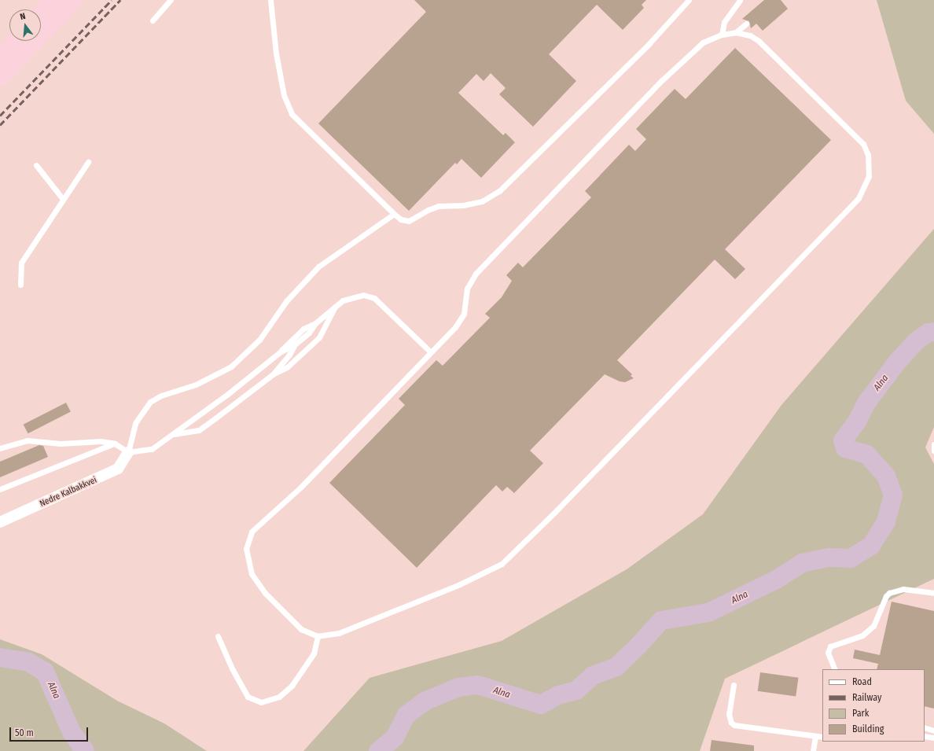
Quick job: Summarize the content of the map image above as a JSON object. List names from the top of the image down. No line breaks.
{"streets":{"street":["Nedre Kalbakkvei"]},"water":["Alna"],"legend":["Road","Railway","Park","Building"],"scale_bar":"50 m","north":"top"}
